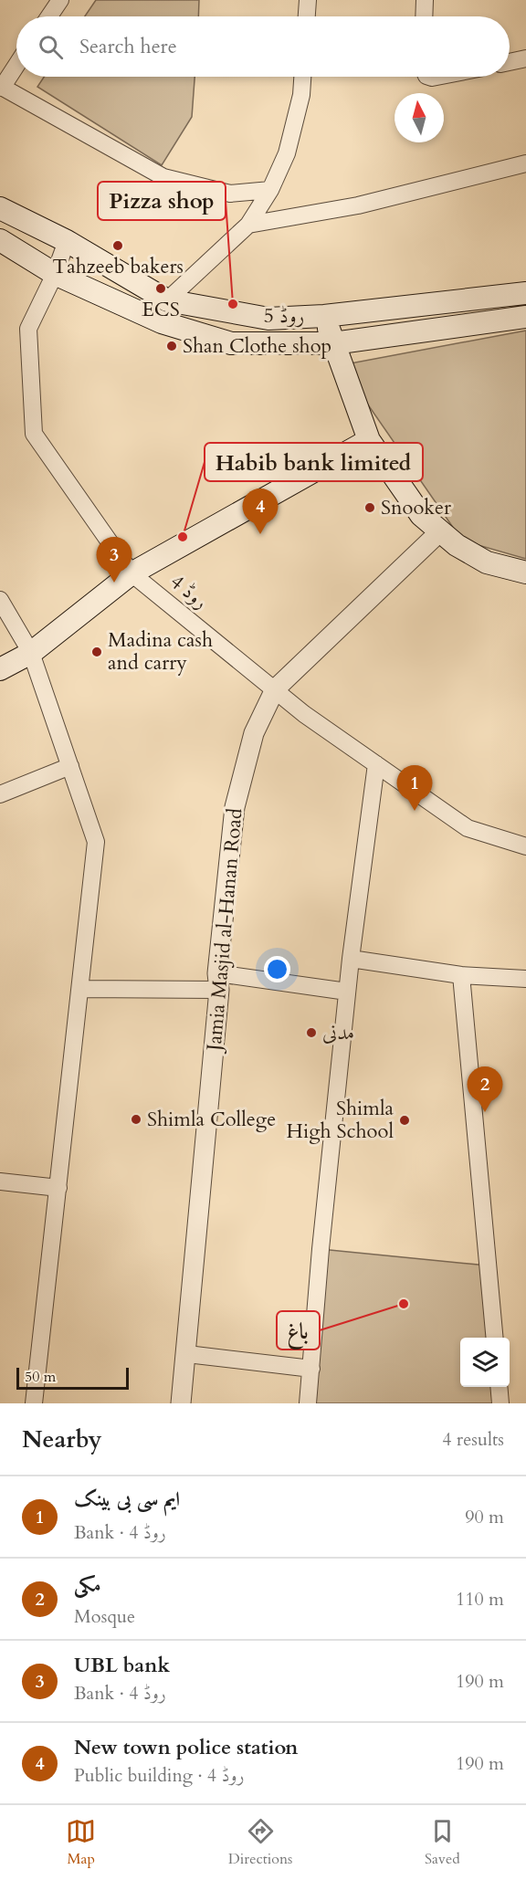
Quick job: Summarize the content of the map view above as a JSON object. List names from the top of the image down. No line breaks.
{"streets":{"main road":["روڈ 5"],"street":["روڈ 4","Jamia Masjid al-Hanan Road"]},"crossings":[["روڈ 5","روڈ 4"],["روڈ 4","Jamia Masjid al-Hanan Road"]],"places":["Tahzeeb bakers","ECS","Pizza shop","Shan Clothe shop","Snooker","Habib bank limited","Madina cash and carry","مدنی","Shimla College","Shimla High School","باغ"],"scale_bar":"50 m","north":"top","page":{"search":"Search here","pins":["4","3","1","2"],"scale":"50 m","heading":["Nearby","4 results"],"list":[{"mark":"1","name":"ایم سی بی بینک","note":"Bank · روڈ 4","value":"90 m"},{"mark":"2","name":"مکی","note":"Mosque","value":"110 m"},{"mark":"3","name":"UBL bank","note":"Bank · روڈ 4","value":"190 m"},{"mark":"4","name":"New town police station","note":"Public building · روڈ 4","value":"190 m"}],"nav":["Map","Directions","Saved"]}}
